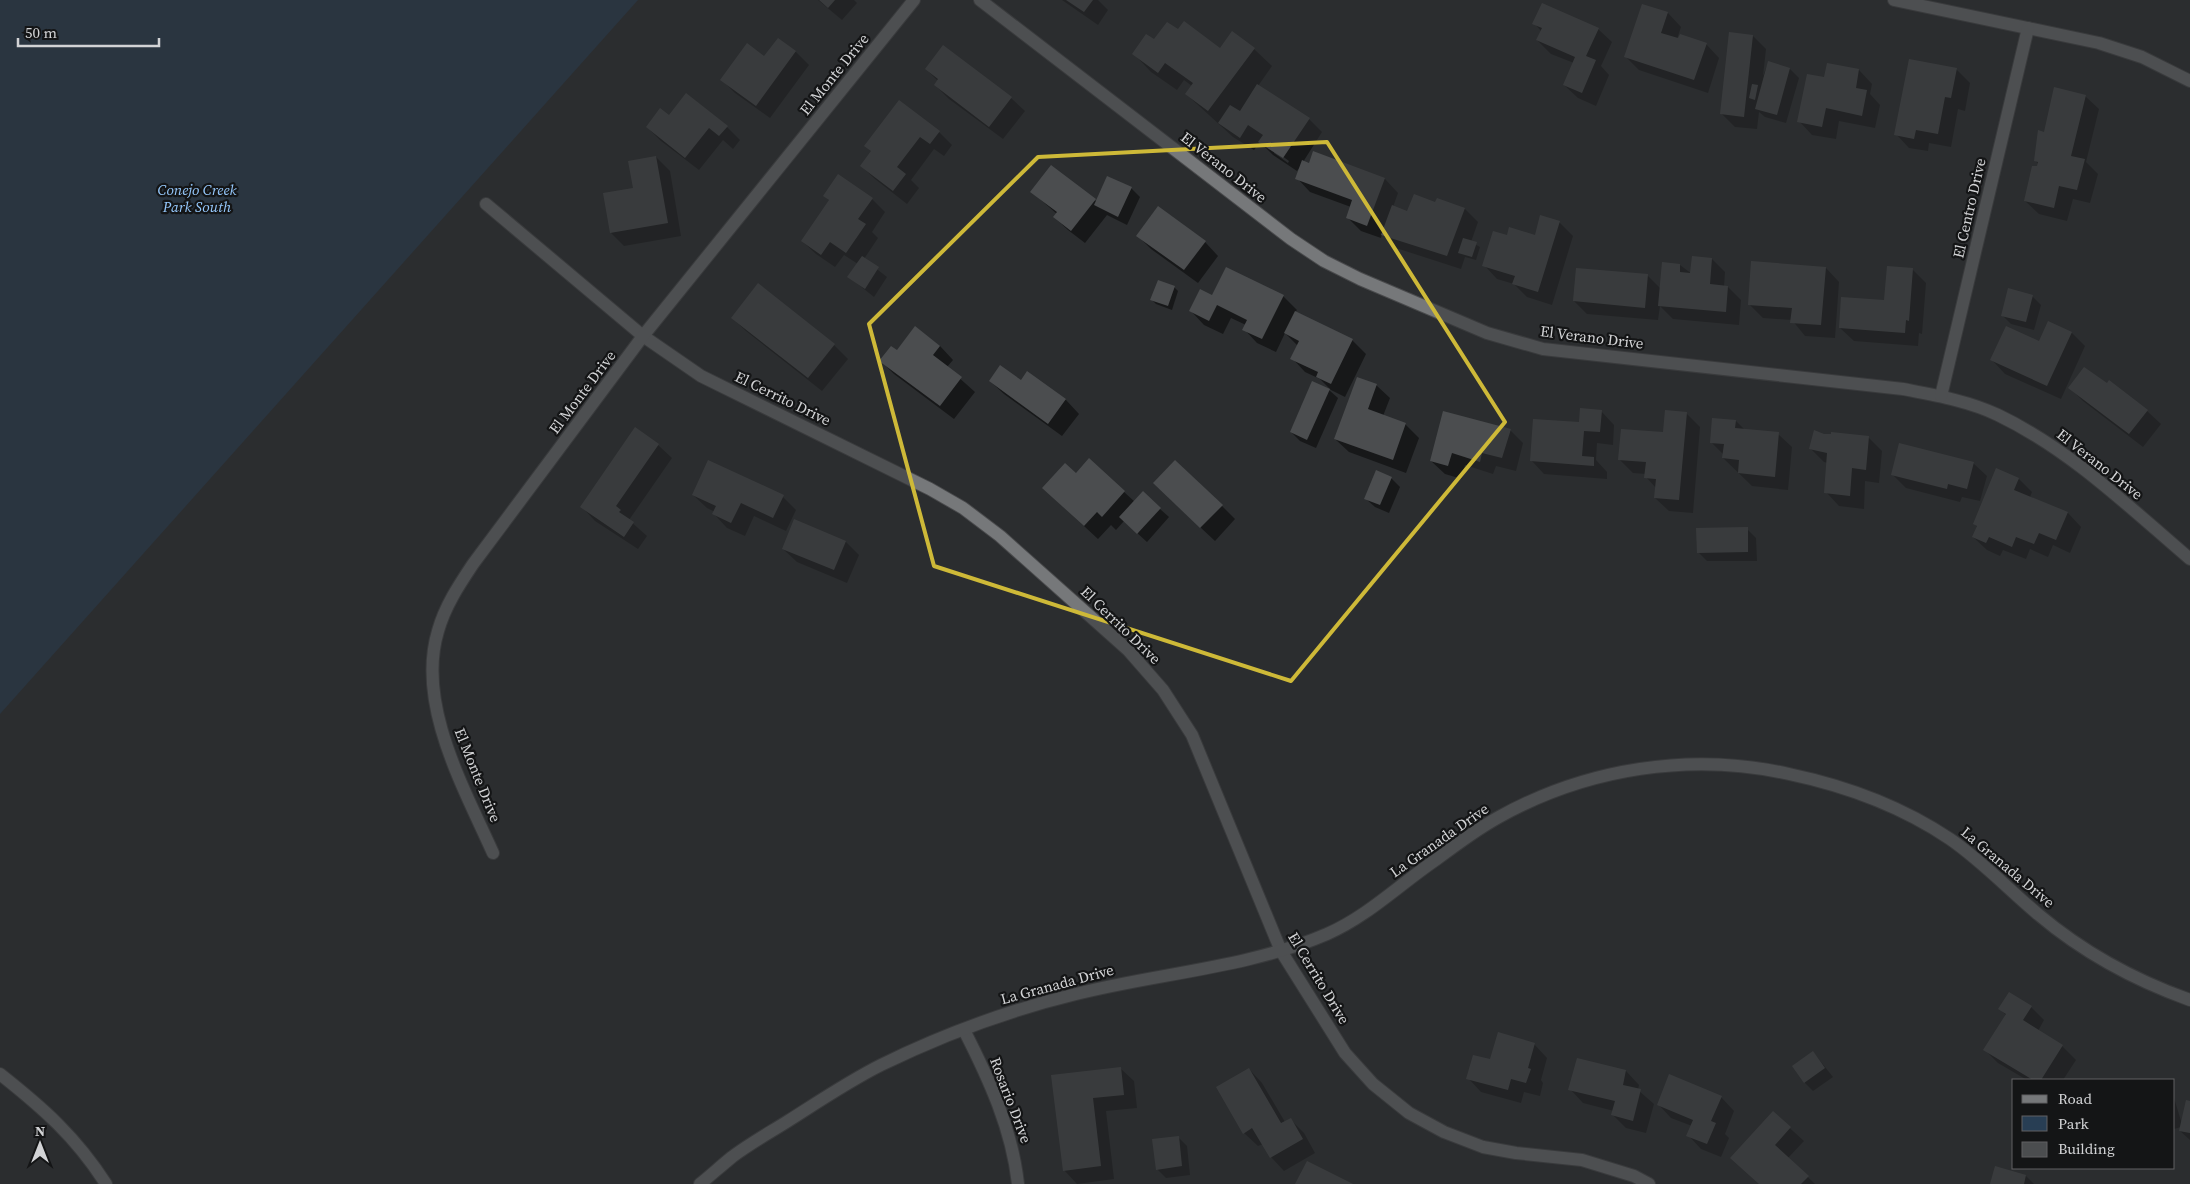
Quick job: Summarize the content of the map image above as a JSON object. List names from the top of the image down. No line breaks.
{"streets":{"street":["El Monte Drive","El Verano Drive","El Centro Drive","El Cerrito Drive","La Granada Drive","Rosario Drive"]},"crossings":[["El Monte Drive","El Cerrito Drive"],["El Verano Drive","El Centro Drive"],["El Cerrito Drive","La Granada Drive"],["La Granada Drive","Rosario Drive"]],"parks":["Conejo Creek Park South"],"legend":["Road","Park","Building"],"scale_bar":"50 m","north":"top"}
